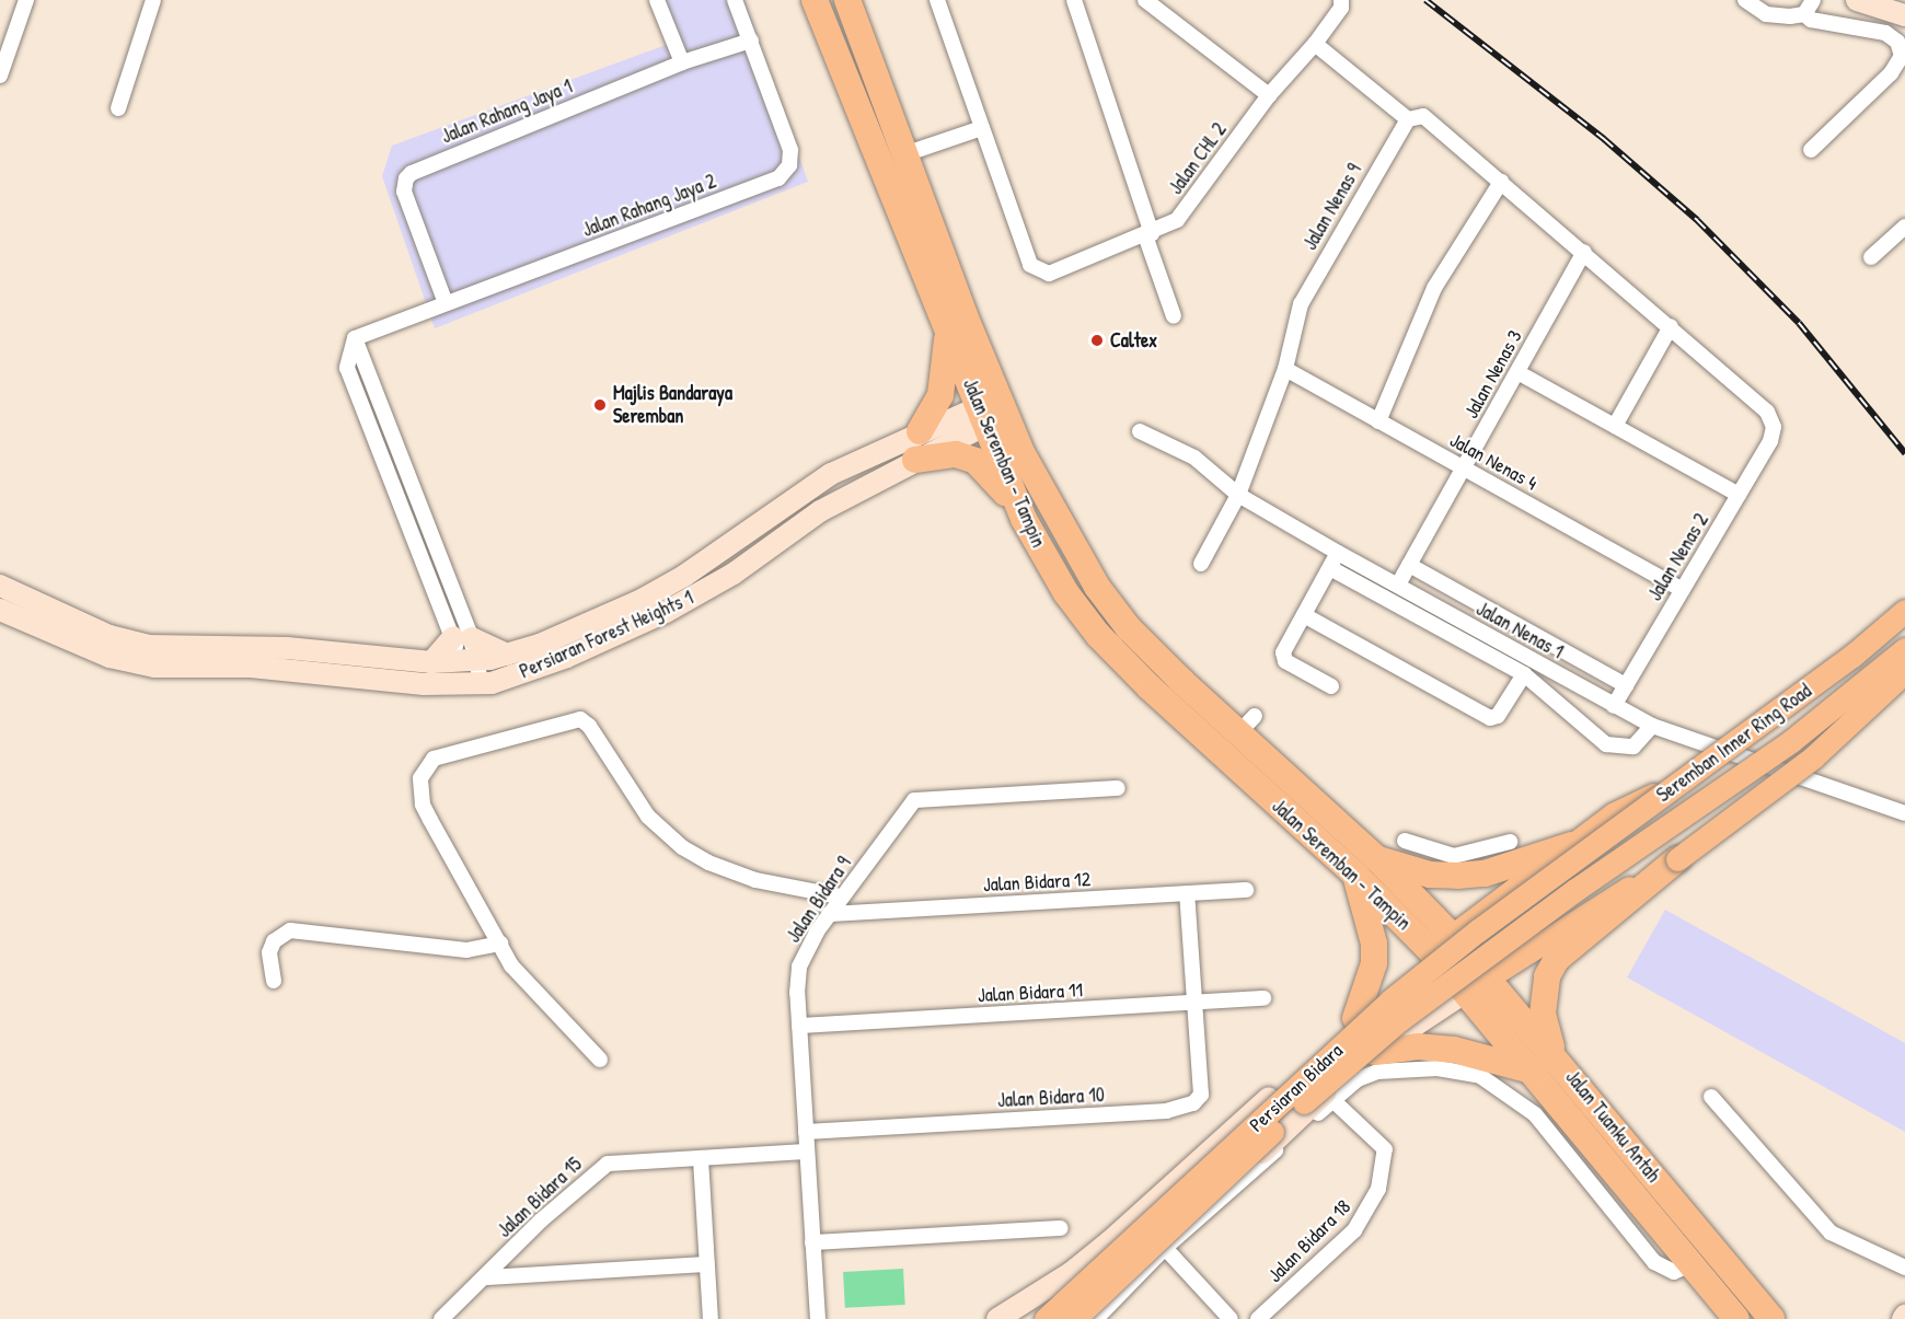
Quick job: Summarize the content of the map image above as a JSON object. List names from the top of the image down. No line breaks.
{"streets":{"highway":["Jalan Seremban - Tampin","Jalan Tuanku Antah"],"main road":["Seremban Inner Ring Road","Persiaran Bidara"],"street":["Jalan Rahang Jaya 1","Jalan CHL 2","Jalan Rahang Jaya 2","Jalan Nenas 9","Jalan Nenas 3","Jalan Nenas 4","Jalan Nenas 2","Jalan Nenas 1","Persiaran Forest Heights 1","Jalan Bidara 12","Jalan Bidara 9","Jalan Bidara 11","Jalan Bidara 10","Jalan Bidara 15","Jalan Bidara 18"]},"crossings":[["Jalan Rahang Jaya 1","Jalan Rahang Jaya 2"],["Jalan Nenas 9","Jalan Nenas 4"],["Jalan Nenas 9","Jalan Nenas 1"],["Jalan Nenas 3","Jalan Nenas 4"],["Jalan Nenas 3","Jalan Nenas 1"],["Jalan Nenas 4","Jalan Nenas 2"],["Jalan Seremban - Tampin","Persiaran Forest Heights 1"],["Jalan Seremban - Tampin","Persiaran Bidara"],["Jalan Seremban - Tampin","Jalan Tuanku Antah"],["Jalan Nenas 2","Jalan Nenas 1"],["Seremban Inner Ring Road","Persiaran Bidara"],["Jalan Bidara 12","Jalan Bidara 9"],["Jalan Bidara 9","Jalan Bidara 11"],["Jalan Bidara 9","Jalan Bidara 10"],["Jalan Bidara 9","Jalan Bidara 15"],["Jalan Bidara 11","Jalan Bidara 10"],["Persiaran Bidara","Jalan Tuanku Antah"],["Persiaran Bidara","Jalan Bidara 18"]],"places":["Caltex","Majlis Bandaraya Seremban"]}
